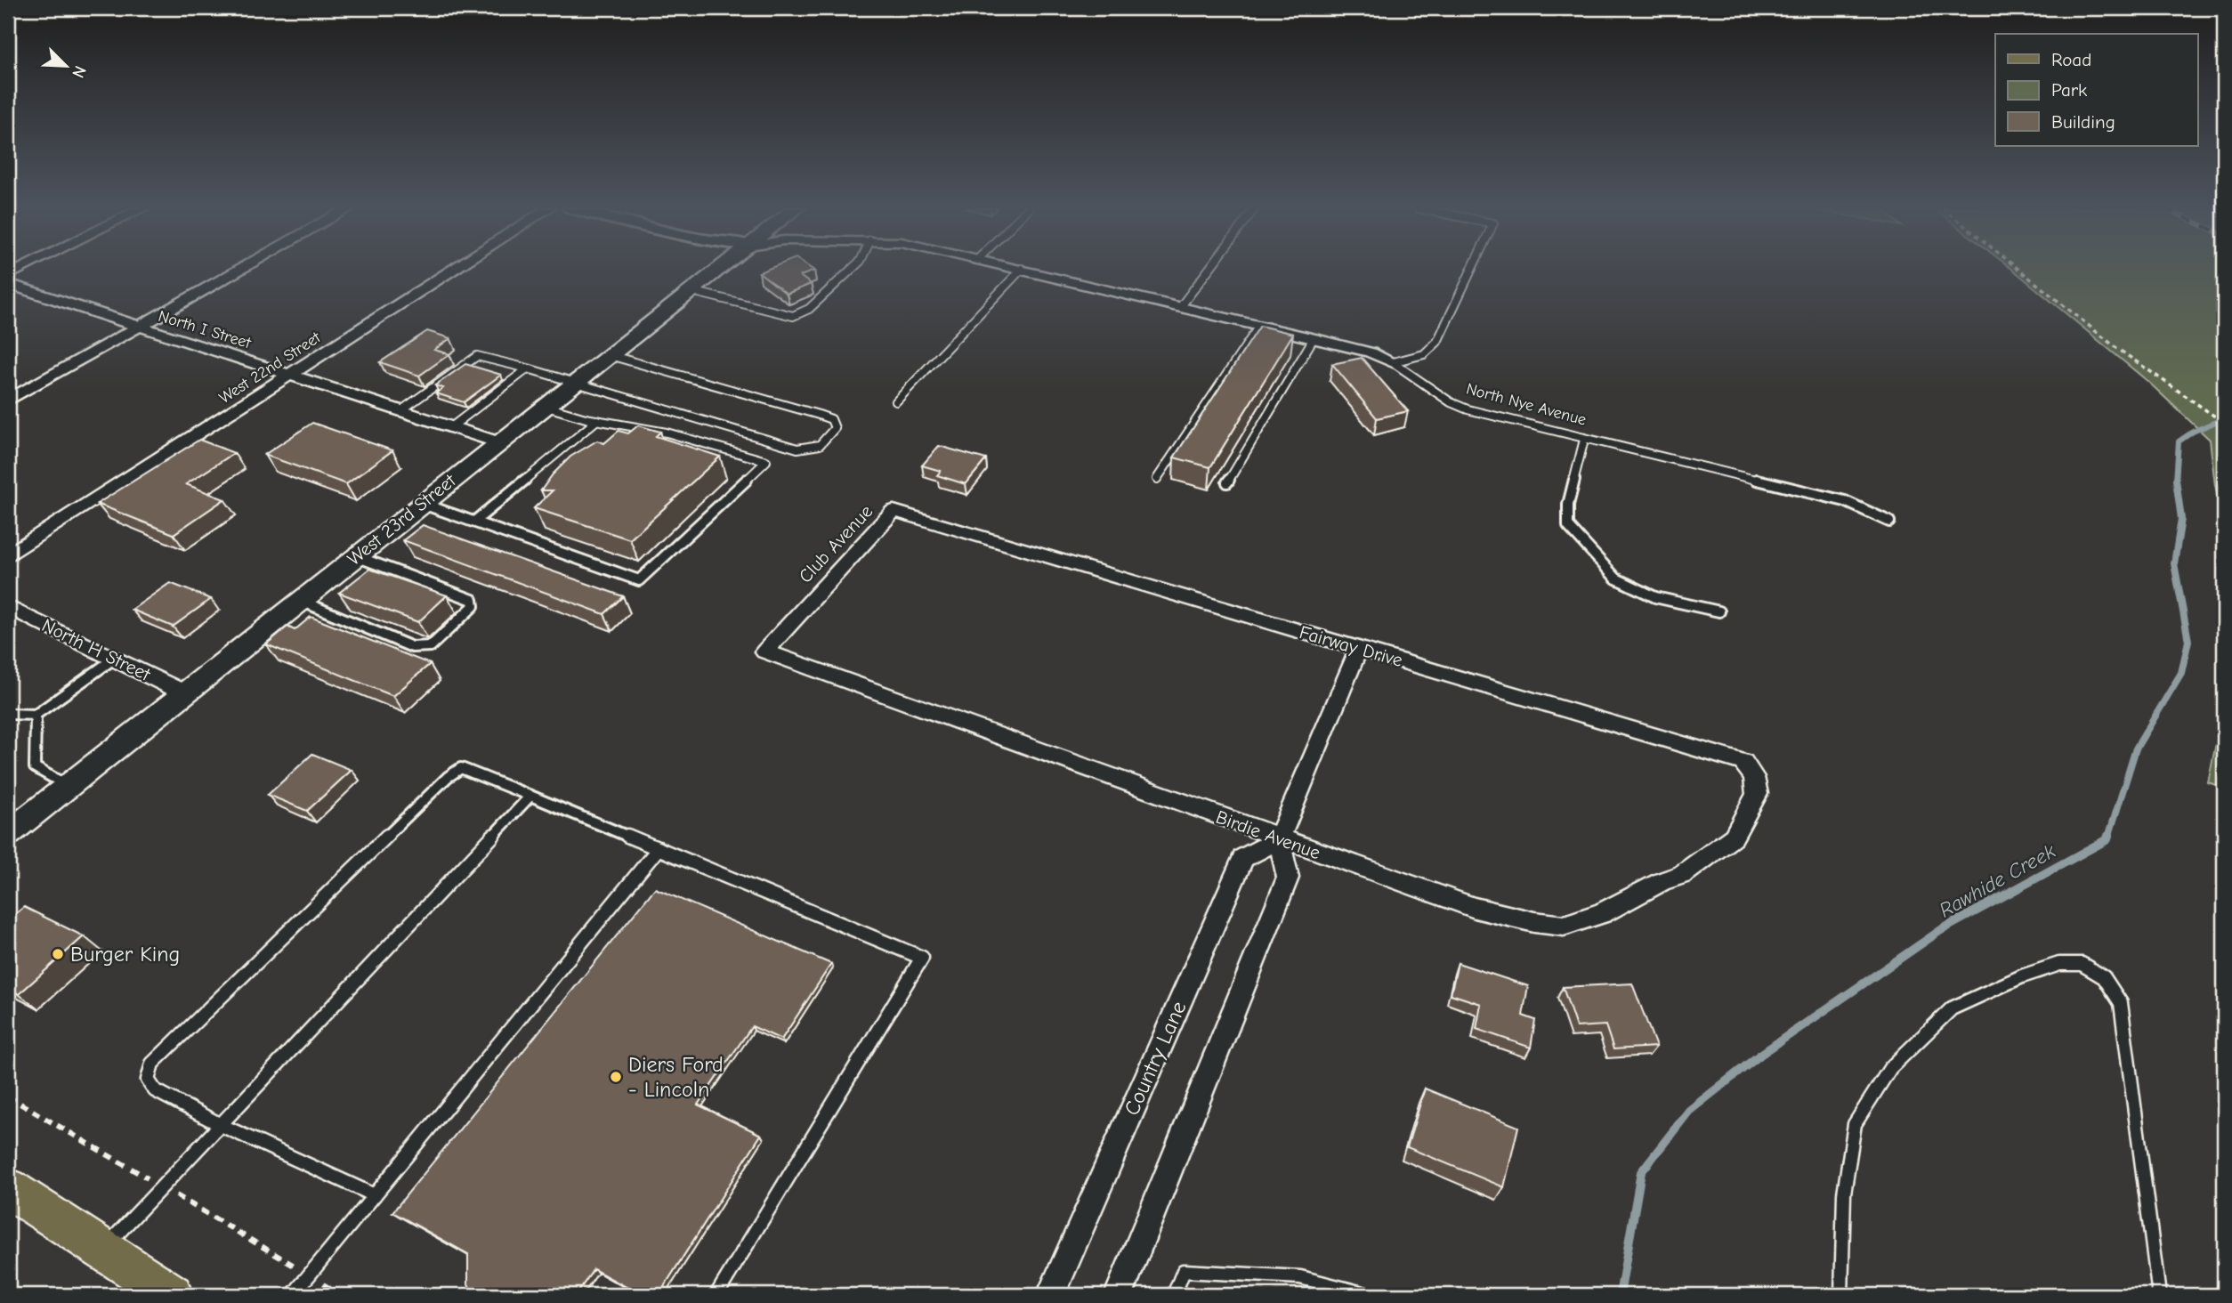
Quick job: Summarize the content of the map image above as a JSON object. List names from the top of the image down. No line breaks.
{"streets":{"main road":["West 23rd Street"],"street":["North I Street","West 22nd Street","North Nye Avenue","Club Avenue","Fairway Drive","North H Street","Birdie Avenue","Country Lane"]},"crossings":[["North I Street","West 22nd Street"],["North I Street","West 23rd Street"],["West 23rd Street","North H Street"],["Club Avenue","Fairway Drive"],["Club Avenue","Birdie Avenue"],["Fairway Drive","Birdie Avenue"],["Birdie Avenue","Country Lane"]],"water":["Rawhide Creek"],"places":["Burger King","Diers Ford - Lincoln"],"legend":["Road","Park","Building"],"north":"bottom right"}
